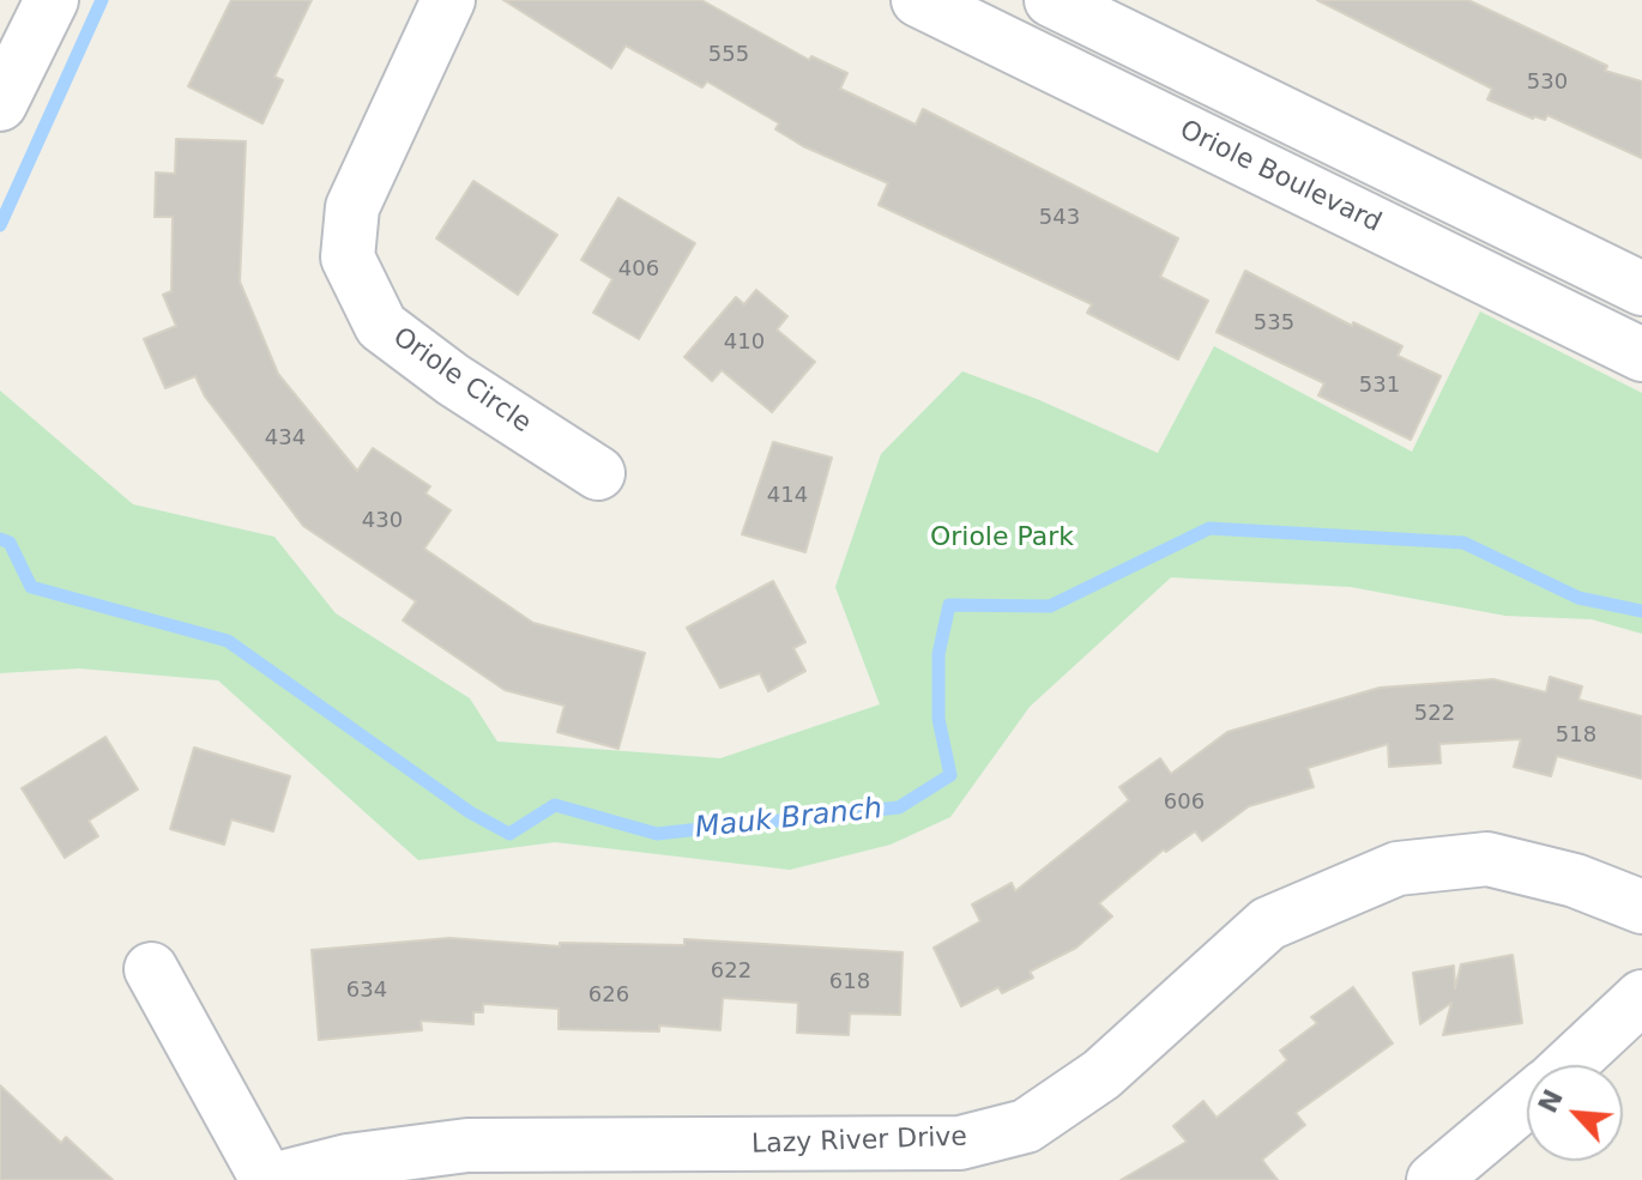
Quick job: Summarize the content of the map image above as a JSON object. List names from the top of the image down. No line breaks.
{"streets":{"street":["Oriole Boulevard","Oriole Circle","Lazy River Drive"]},"water":["Mauk Branch"],"parks":["Oriole Park"],"house_numbers":["555","530","543","406","535","410","531","434","414","430","522","518","606","622","618","634","626"],"north":"top left"}
